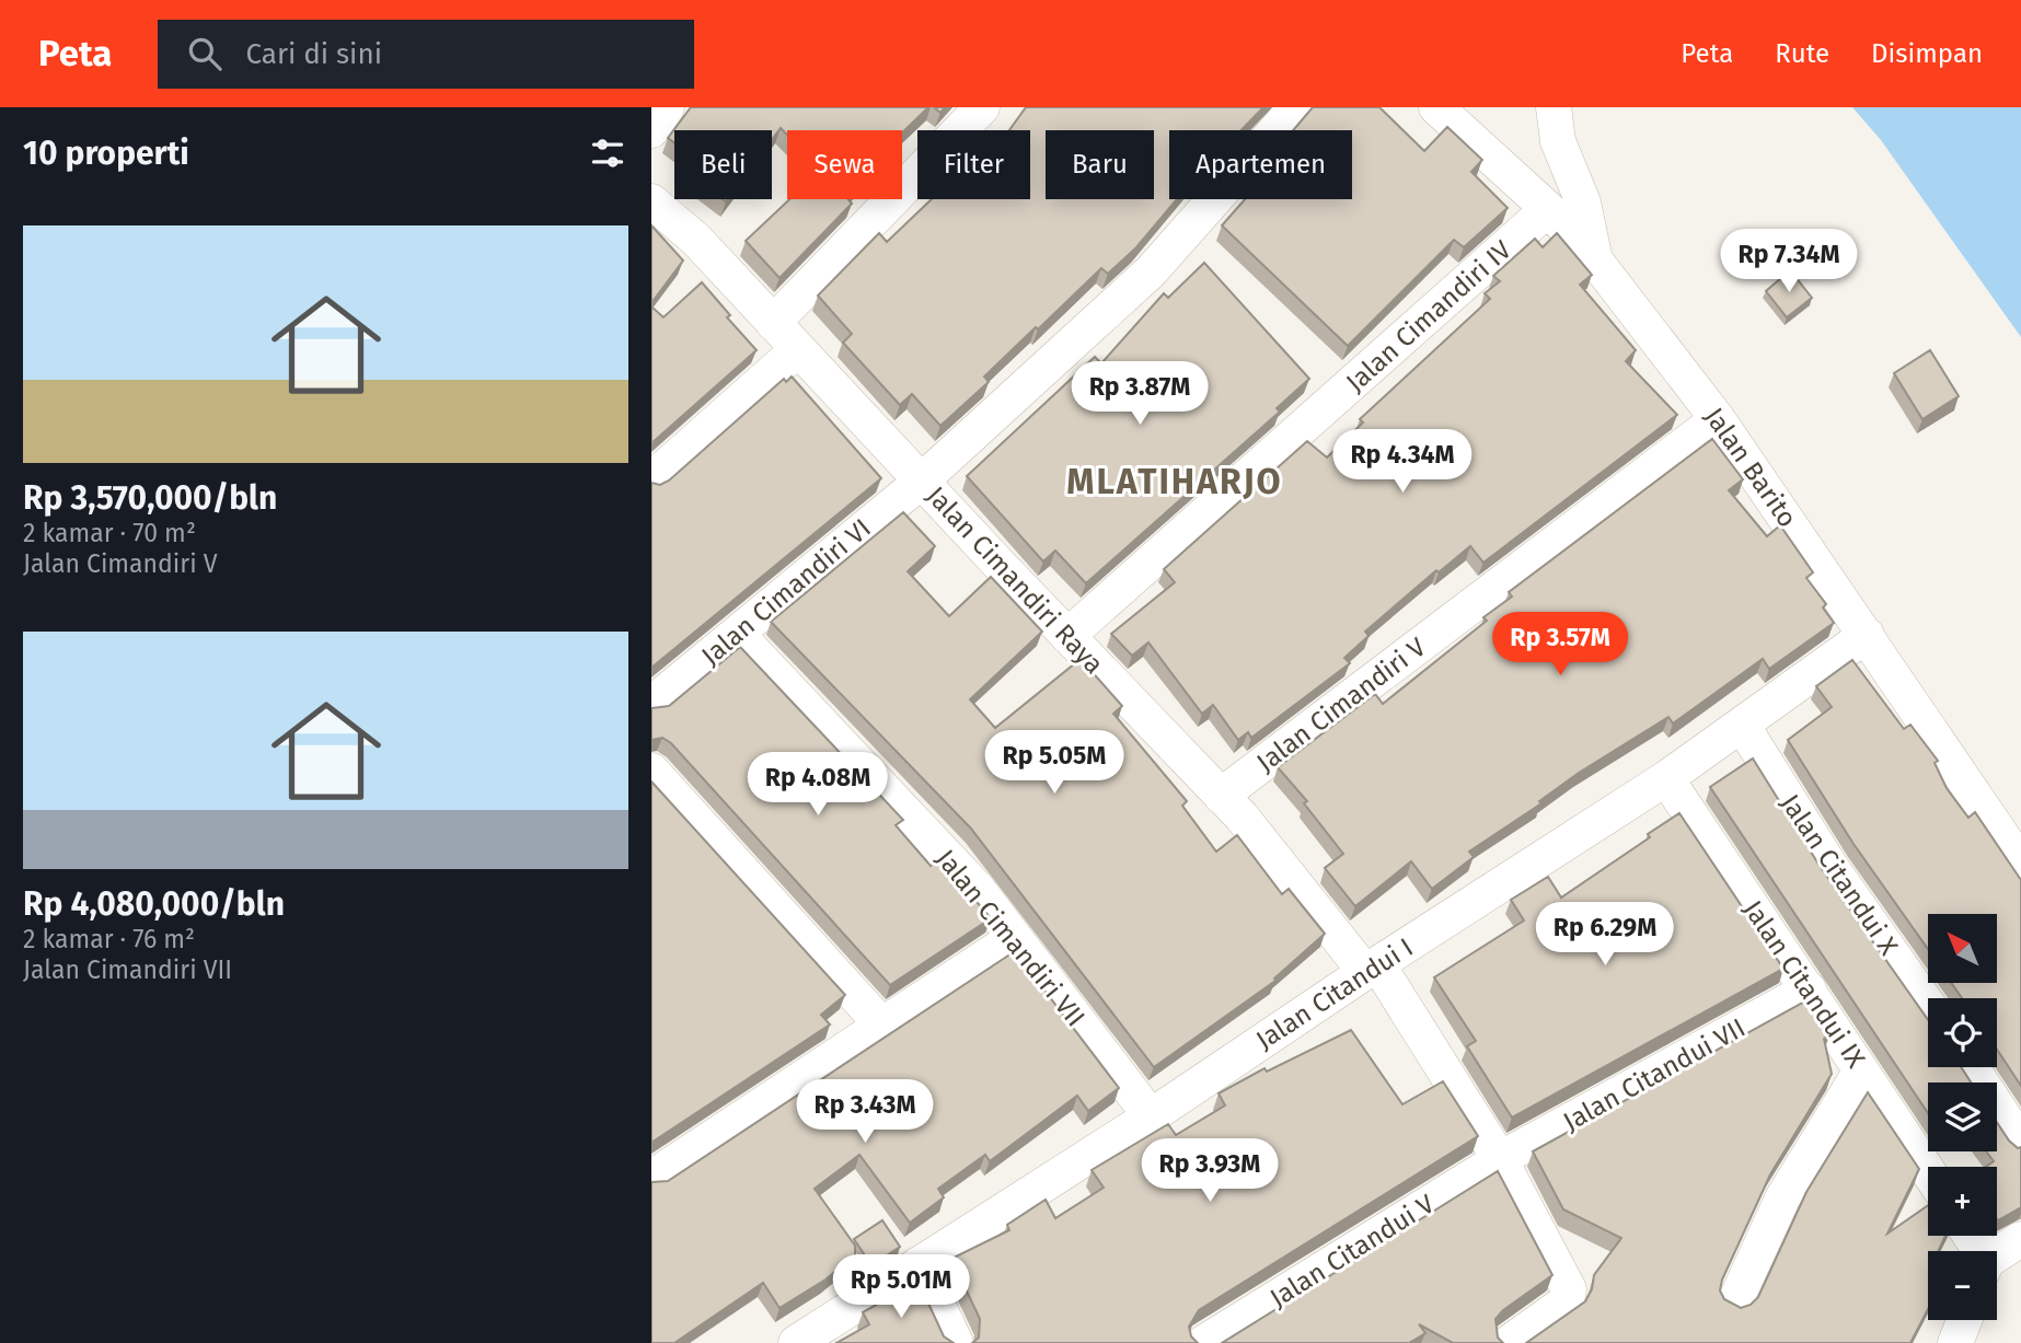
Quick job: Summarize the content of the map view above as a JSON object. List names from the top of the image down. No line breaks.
{"streets":{"street":["Jalan Cimandiri IV","Jalan Barito","Jalan Cimandiri Raya","Jalan Cimandiri VI","Jalan Cimandiri V","Jalan Citandui X","Jalan Cimandiri VII","Jalan Citandui IX","Jalan Citandui I","Jalan Citandui VII","Jalan Citandui V"]},"crossings":[["Jalan Cimandiri IV","Jalan Barito"],["Jalan Cimandiri IV","Jalan Cimandiri Raya"],["Jalan Barito","Jalan Cimandiri V"],["Jalan Barito","Jalan Citandui I"],["Jalan Cimandiri Raya","Jalan Cimandiri VI"],["Jalan Cimandiri Raya","Jalan Cimandiri V"],["Jalan Cimandiri Raya","Jalan Citandui I"],["Jalan Cimandiri Raya","Jalan Citandui VII"],["Jalan Cimandiri Raya","Jalan Citandui V"],["Jalan Cimandiri VI","Jalan Cimandiri VII"],["Jalan Citandui X","Jalan Citandui I"],["Jalan Cimandiri VII","Jalan Citandui I"],["Jalan Citandui IX","Jalan Citandui I"],["Jalan Citandui IX","Jalan Citandui VII"],["Jalan Citandui VII","Jalan Citandui V"]],"districts":["MLATIHARJO"],"north":"top left","page":{"header":"Peta","search":"Cari di sini","nav":["Peta","Rute","Disimpan"],"heading":"10 properti","chip":["Beli","Sewa","Filter","Baru","Apartemen"],"list":[{"name":"Rp 3,570,000/bln","note":"2 kamar · 70 m² · Jalan Cimandiri V"},{"name":"Rp 4,080,000/bln","note":"2 kamar · 76 m² · Jalan Cimandiri VII"}],"price":["Rp 7.34M","Rp 3.87M","Rp 4.34M","Rp 3.57M","Rp 5.05M","Rp 4.08M","Rp 6.29M","Rp 3.43M","Rp 3.93M","Rp 5.01M"],"map_buttons":["+","−"]}}
